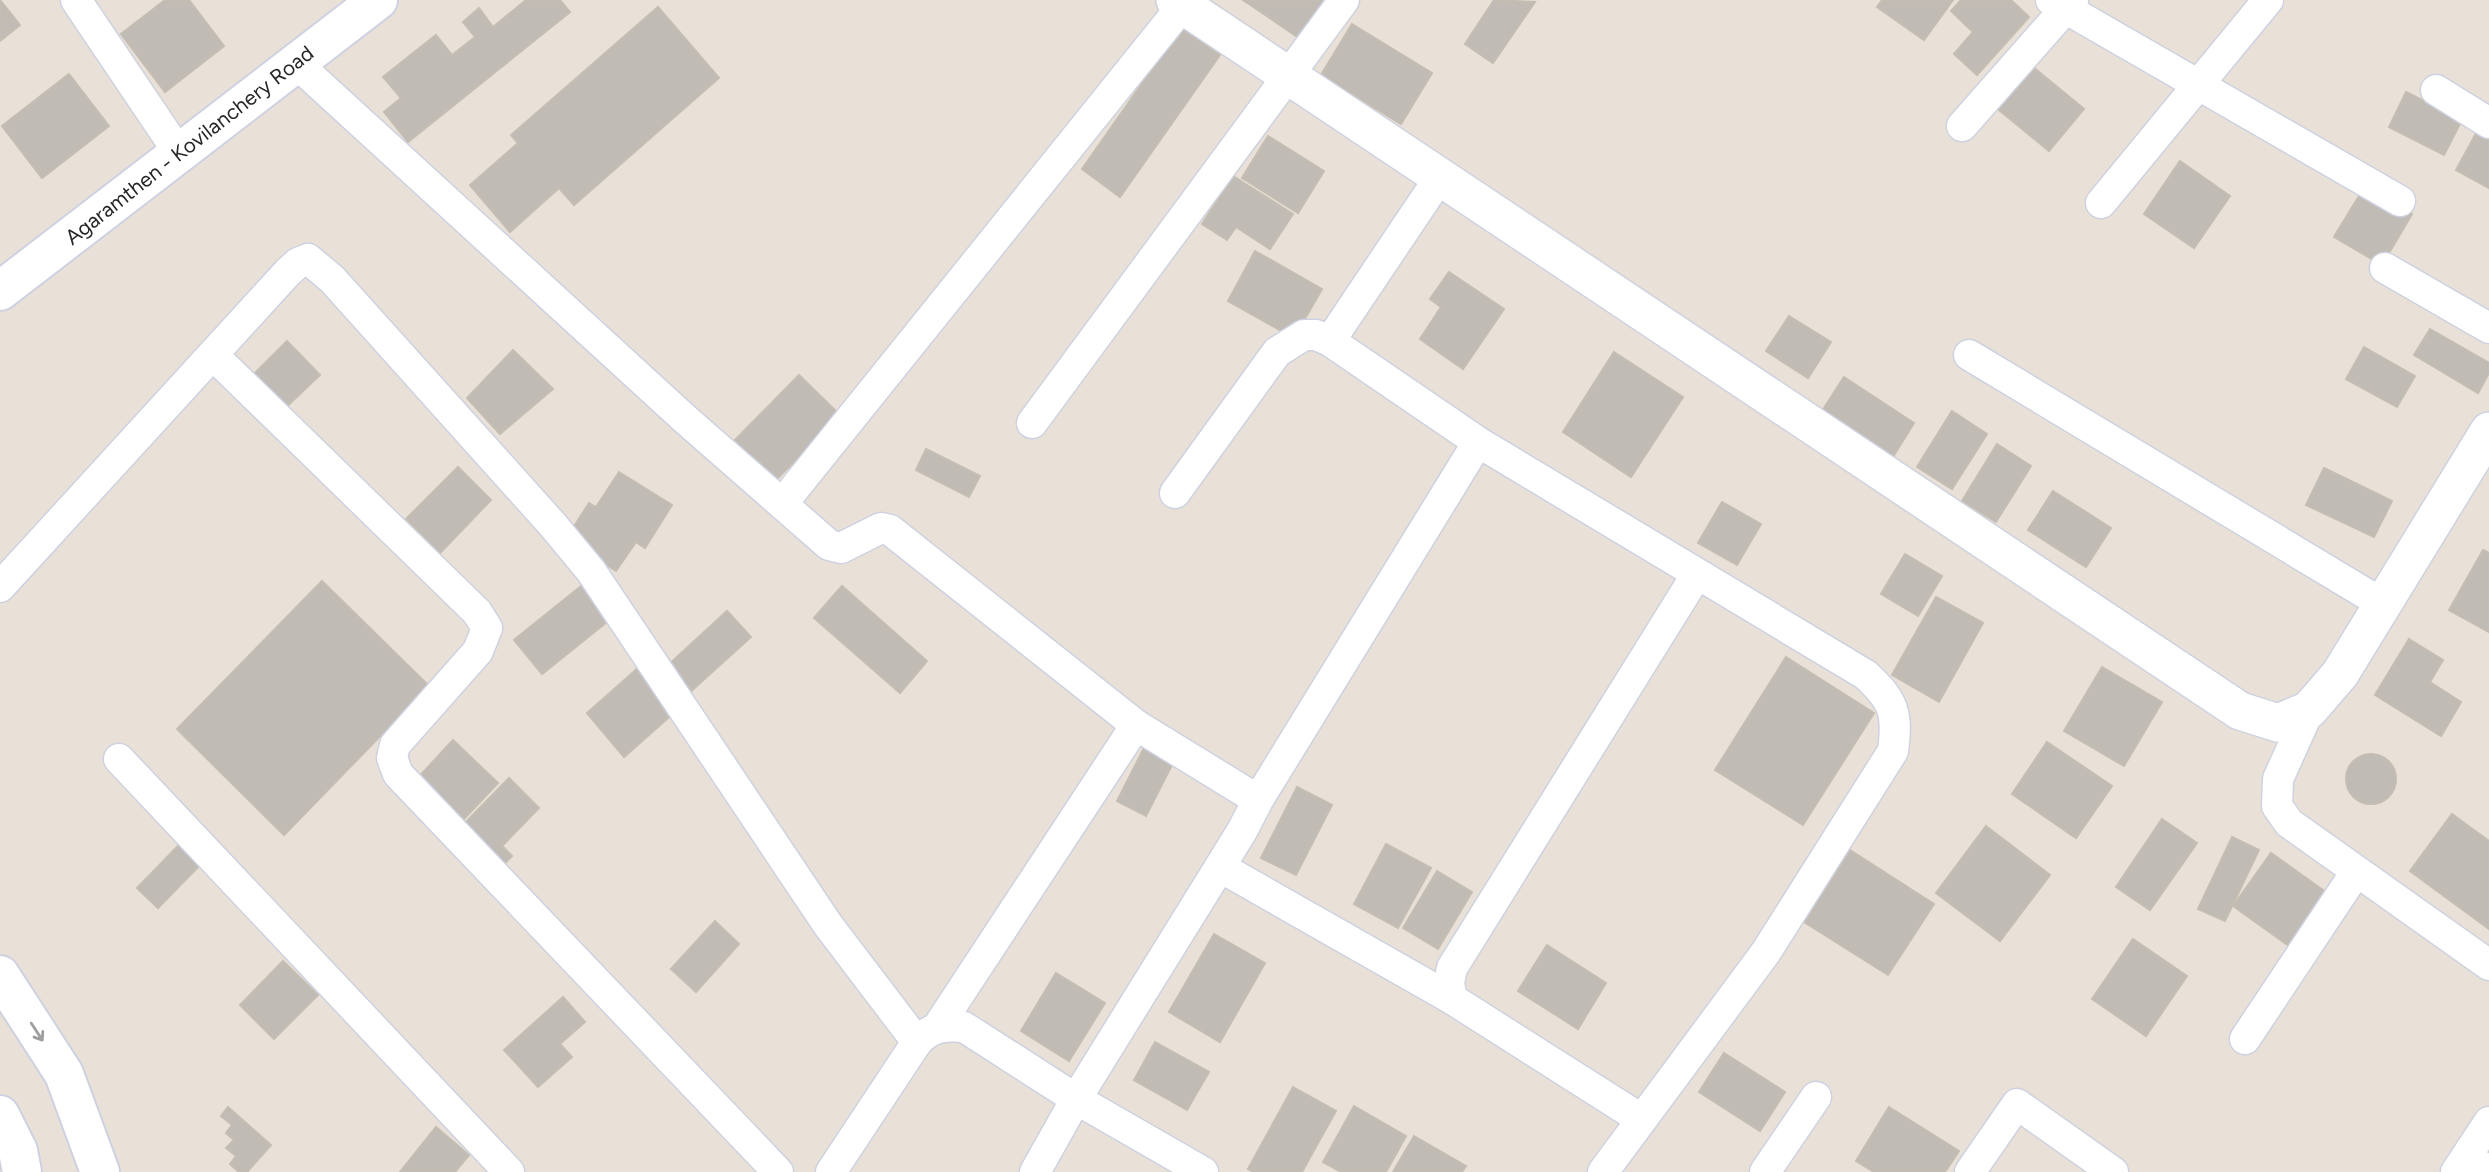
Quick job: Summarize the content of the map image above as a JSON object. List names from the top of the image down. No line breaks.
{"streets":{"main road":["Agaramthen - Kovilanchery Road"]}}
